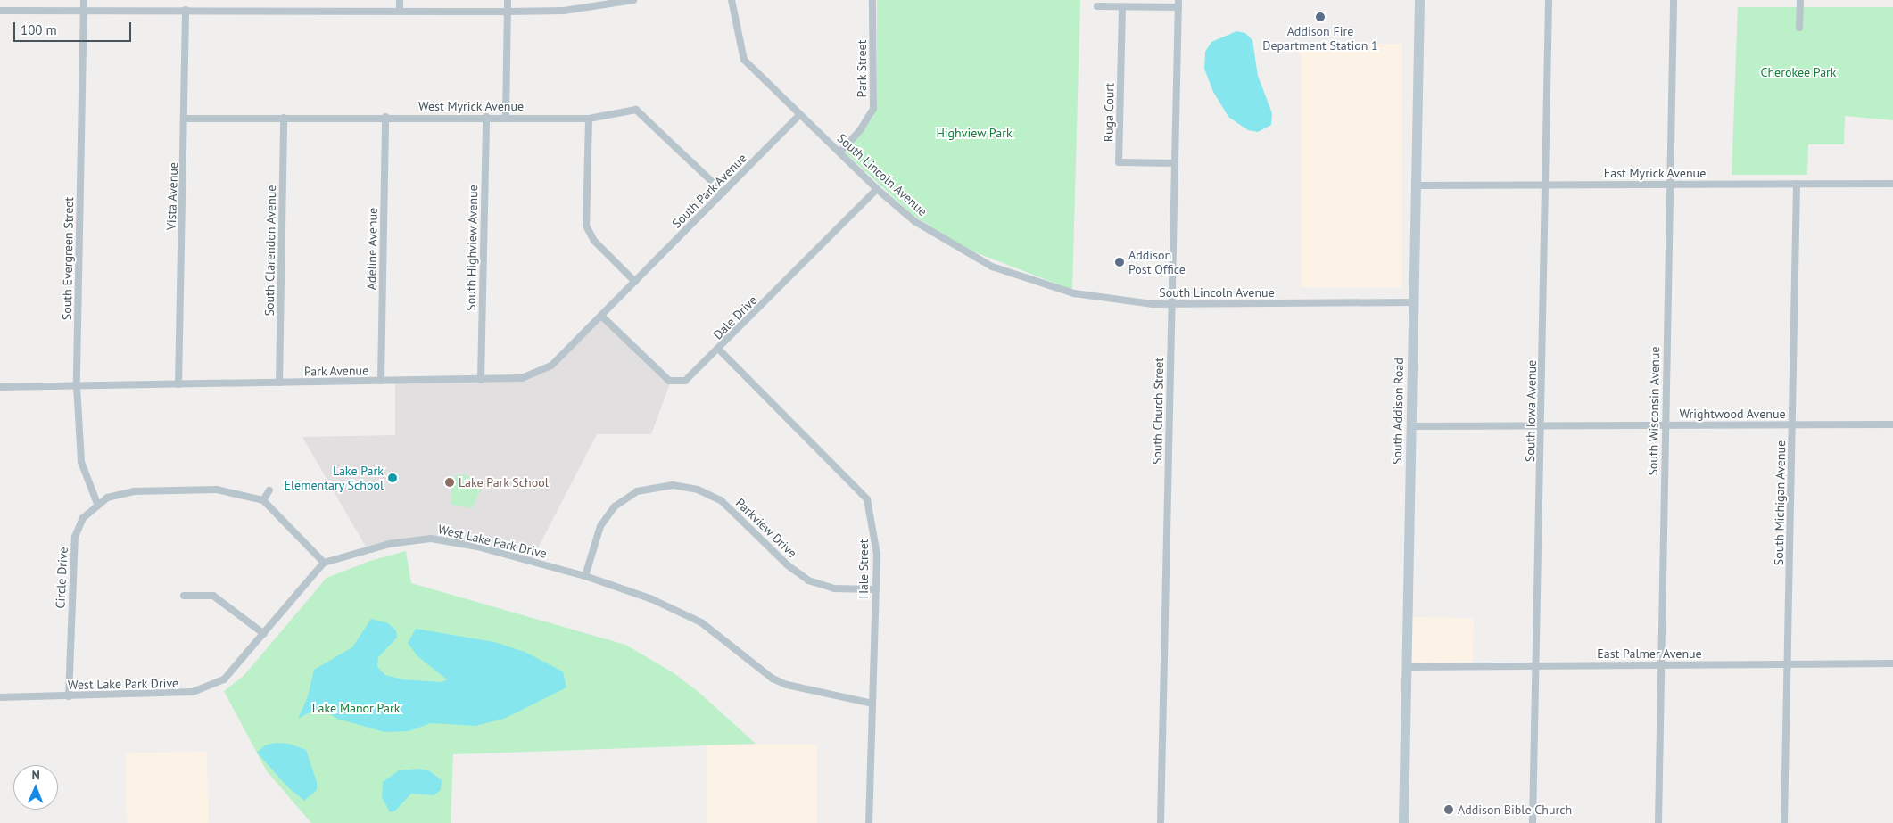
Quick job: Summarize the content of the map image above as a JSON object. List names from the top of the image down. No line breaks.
{"streets":{"street":["Park Street","West Myrick Avenue","Ruga Court","East Myrick Avenue","South Lincoln Avenue","South Park Avenue","Vista Avenue","South Highview Avenue","Adeline Avenue","South Clarendon Avenue","South Evergreen Street","Dale Drive","Park Avenue","South Church Street","South Addison Road","South Iowa Avenue","South Wisconsin Avenue","Wrightwood Avenue","South Michigan Avenue","Parkview Drive","West Lake Park Drive","Hale Street","Circle Drive","East Palmer Avenue"]},"crossings":[["Park Street","South Lincoln Avenue"],["West Myrick Avenue","South Park Avenue"],["West Myrick Avenue","Vista Avenue"],["West Myrick Avenue","South Highview Avenue"],["West Myrick Avenue","Adeline Avenue"],["West Myrick Avenue","South Clarendon Avenue"],["Ruga Court","South Church Street"],["East Myrick Avenue","South Addison Road"],["East Myrick Avenue","South Iowa Avenue"],["East Myrick Avenue","South Wisconsin Avenue"],["East Myrick Avenue","South Michigan Avenue"],["South Lincoln Avenue","South Park Avenue"],["South Lincoln Avenue","Dale Drive"],["South Lincoln Avenue","South Church Street"],["South Lincoln Avenue","South Addison Road"],["South Park Avenue","Park Avenue"],["Vista Avenue","Park Avenue"],["South Highview Avenue","Park Avenue"],["Adeline Avenue","Park Avenue"],["South Clarendon Avenue","Park Avenue"],["South Evergreen Street","Park Avenue"],["South Evergreen Street","Circle Drive"],["Dale Drive","Park Avenue"],["Dale Drive","Hale Street"],["South Addison Road","Wrightwood Avenue"],["South Addison Road","East Palmer Avenue"],["South Iowa Avenue","Wrightwood Avenue"],["South Iowa Avenue","East Palmer Avenue"],["South Wisconsin Avenue","Wrightwood Avenue"],["South Wisconsin Avenue","East Palmer Avenue"],["Wrightwood Avenue","South Michigan Avenue"],["South Michigan Avenue","East Palmer Avenue"],["Parkview Drive","West Lake Park Drive"],["Parkview Drive","Hale Street"],["West Lake Park Drive","Hale Street"],["West Lake Park Drive","Circle Drive"]],"parks":["Cherokee Park","Highview Park","Lake Manor Park"],"places":["Addison Fire Department Station 1","Addison Post Office","Lake Park Elementary School","Lake Park School","Addison Bible Church"],"scale_bar":"100 m","north":"top"}
